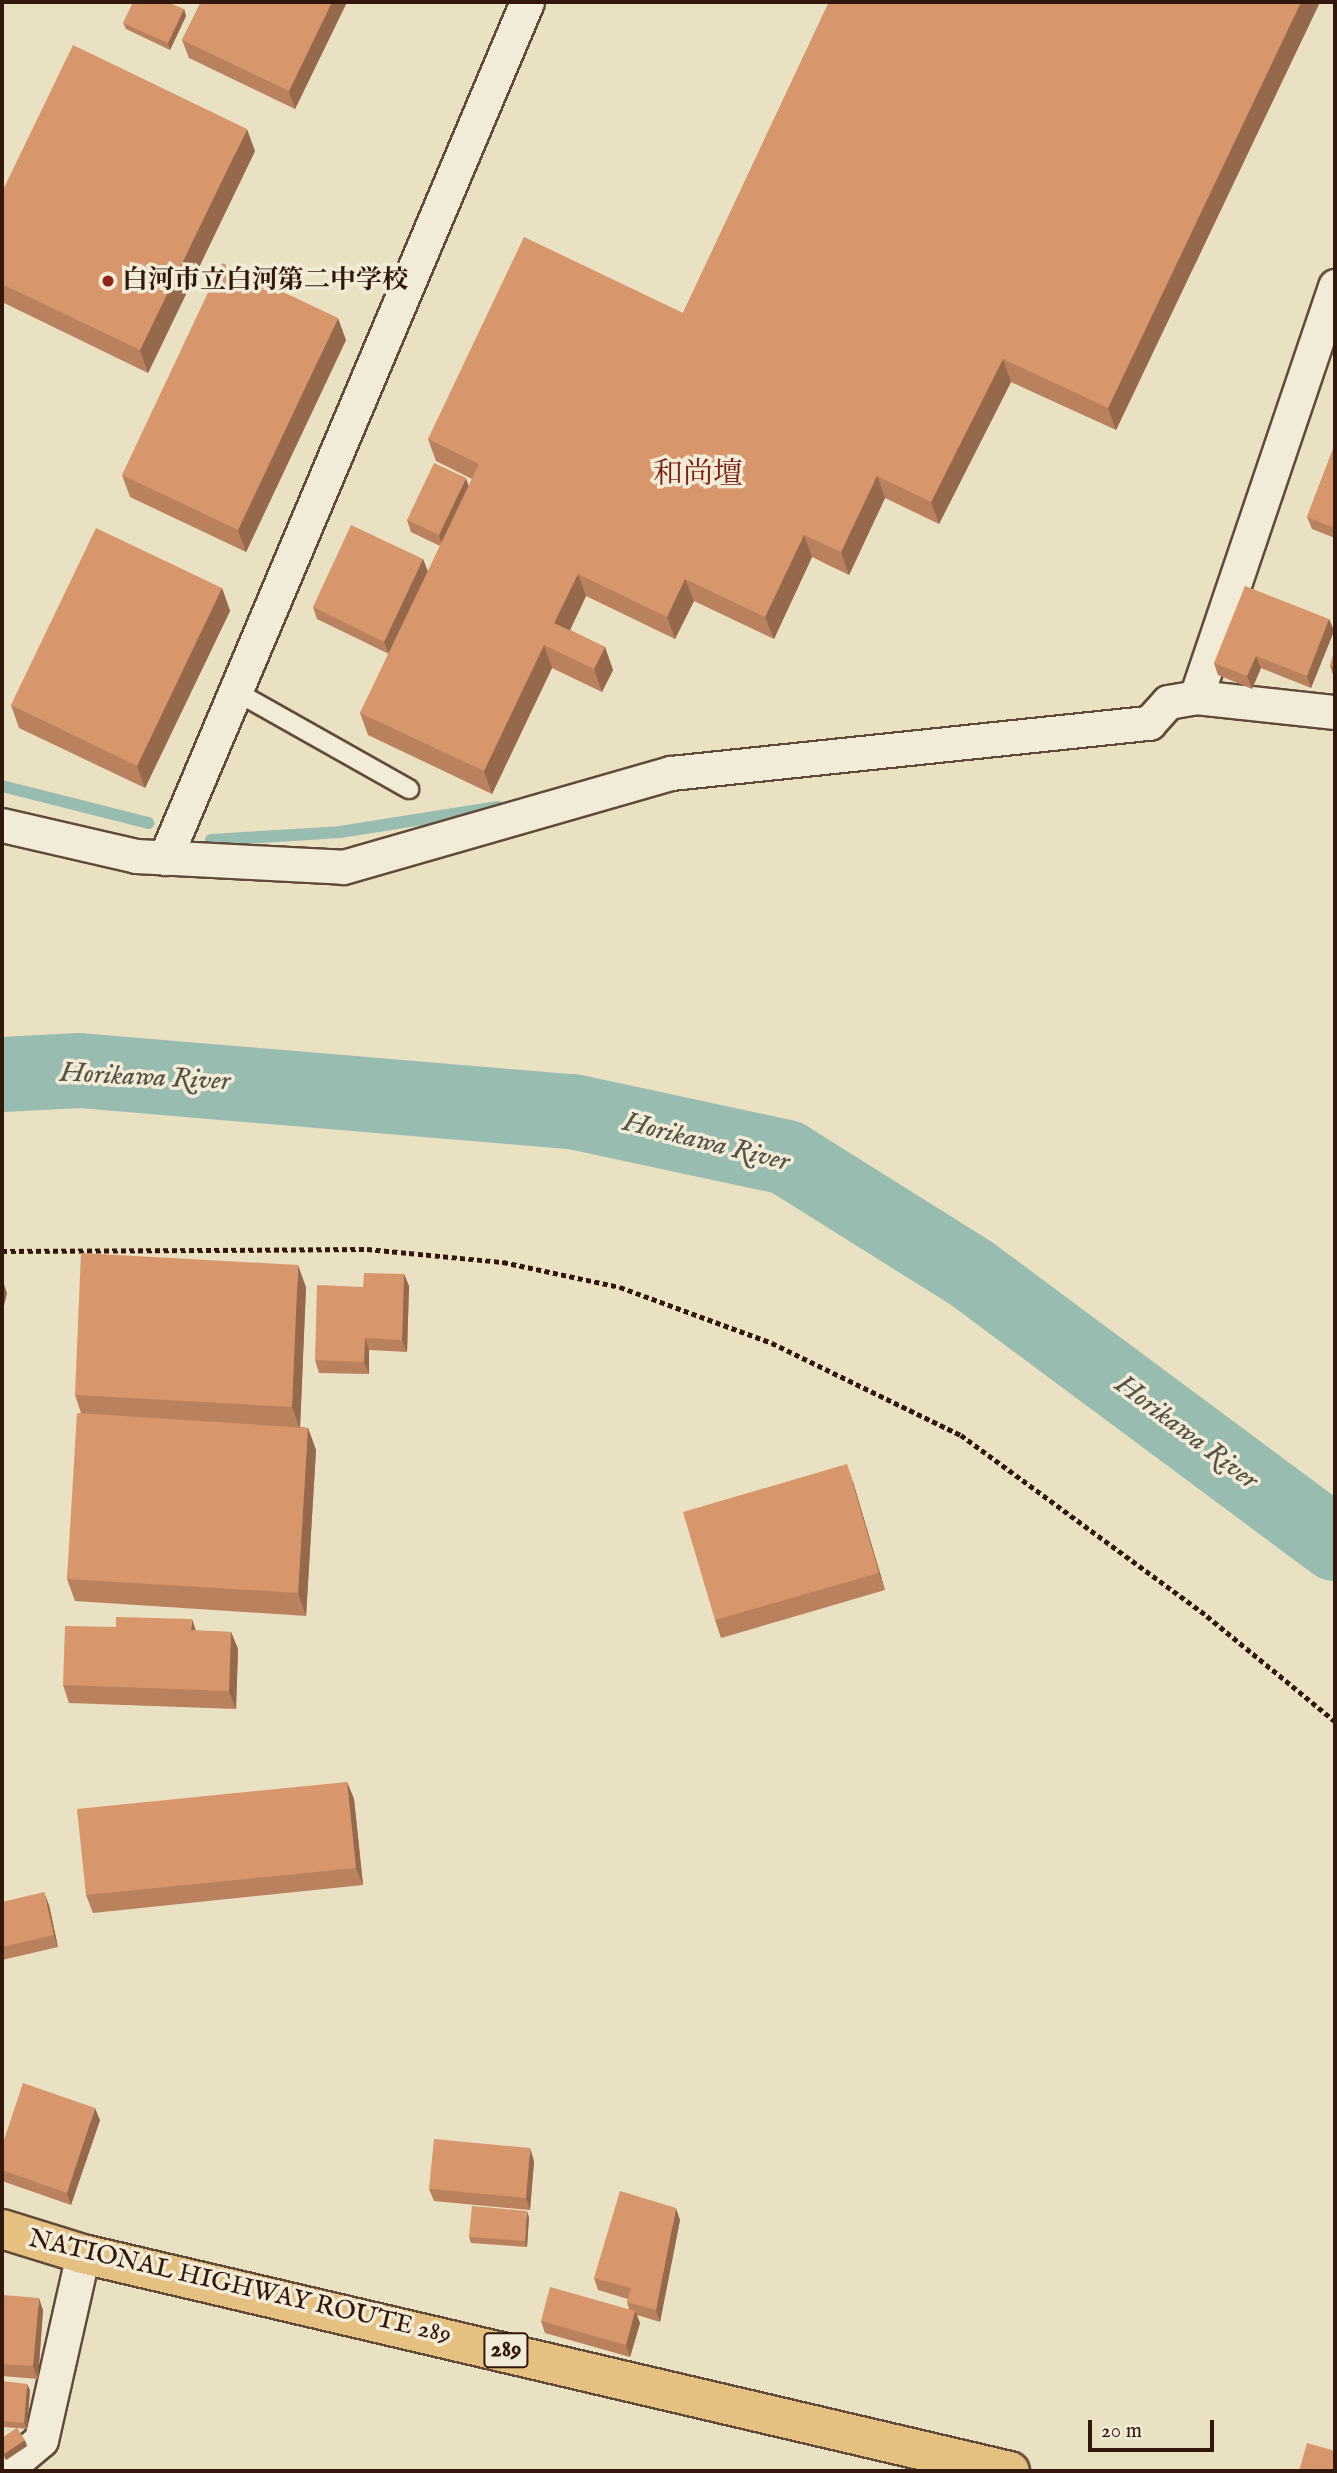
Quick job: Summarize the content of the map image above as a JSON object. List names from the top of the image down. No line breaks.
{"streets":{"highway":["NATIONAL HIGHWAY ROUTE 289","289"]},"districts":["和尚壇"],"water":["Horikawa River"],"places":["白河市立白河第二中学校"],"scale_bar":"20 m"}
